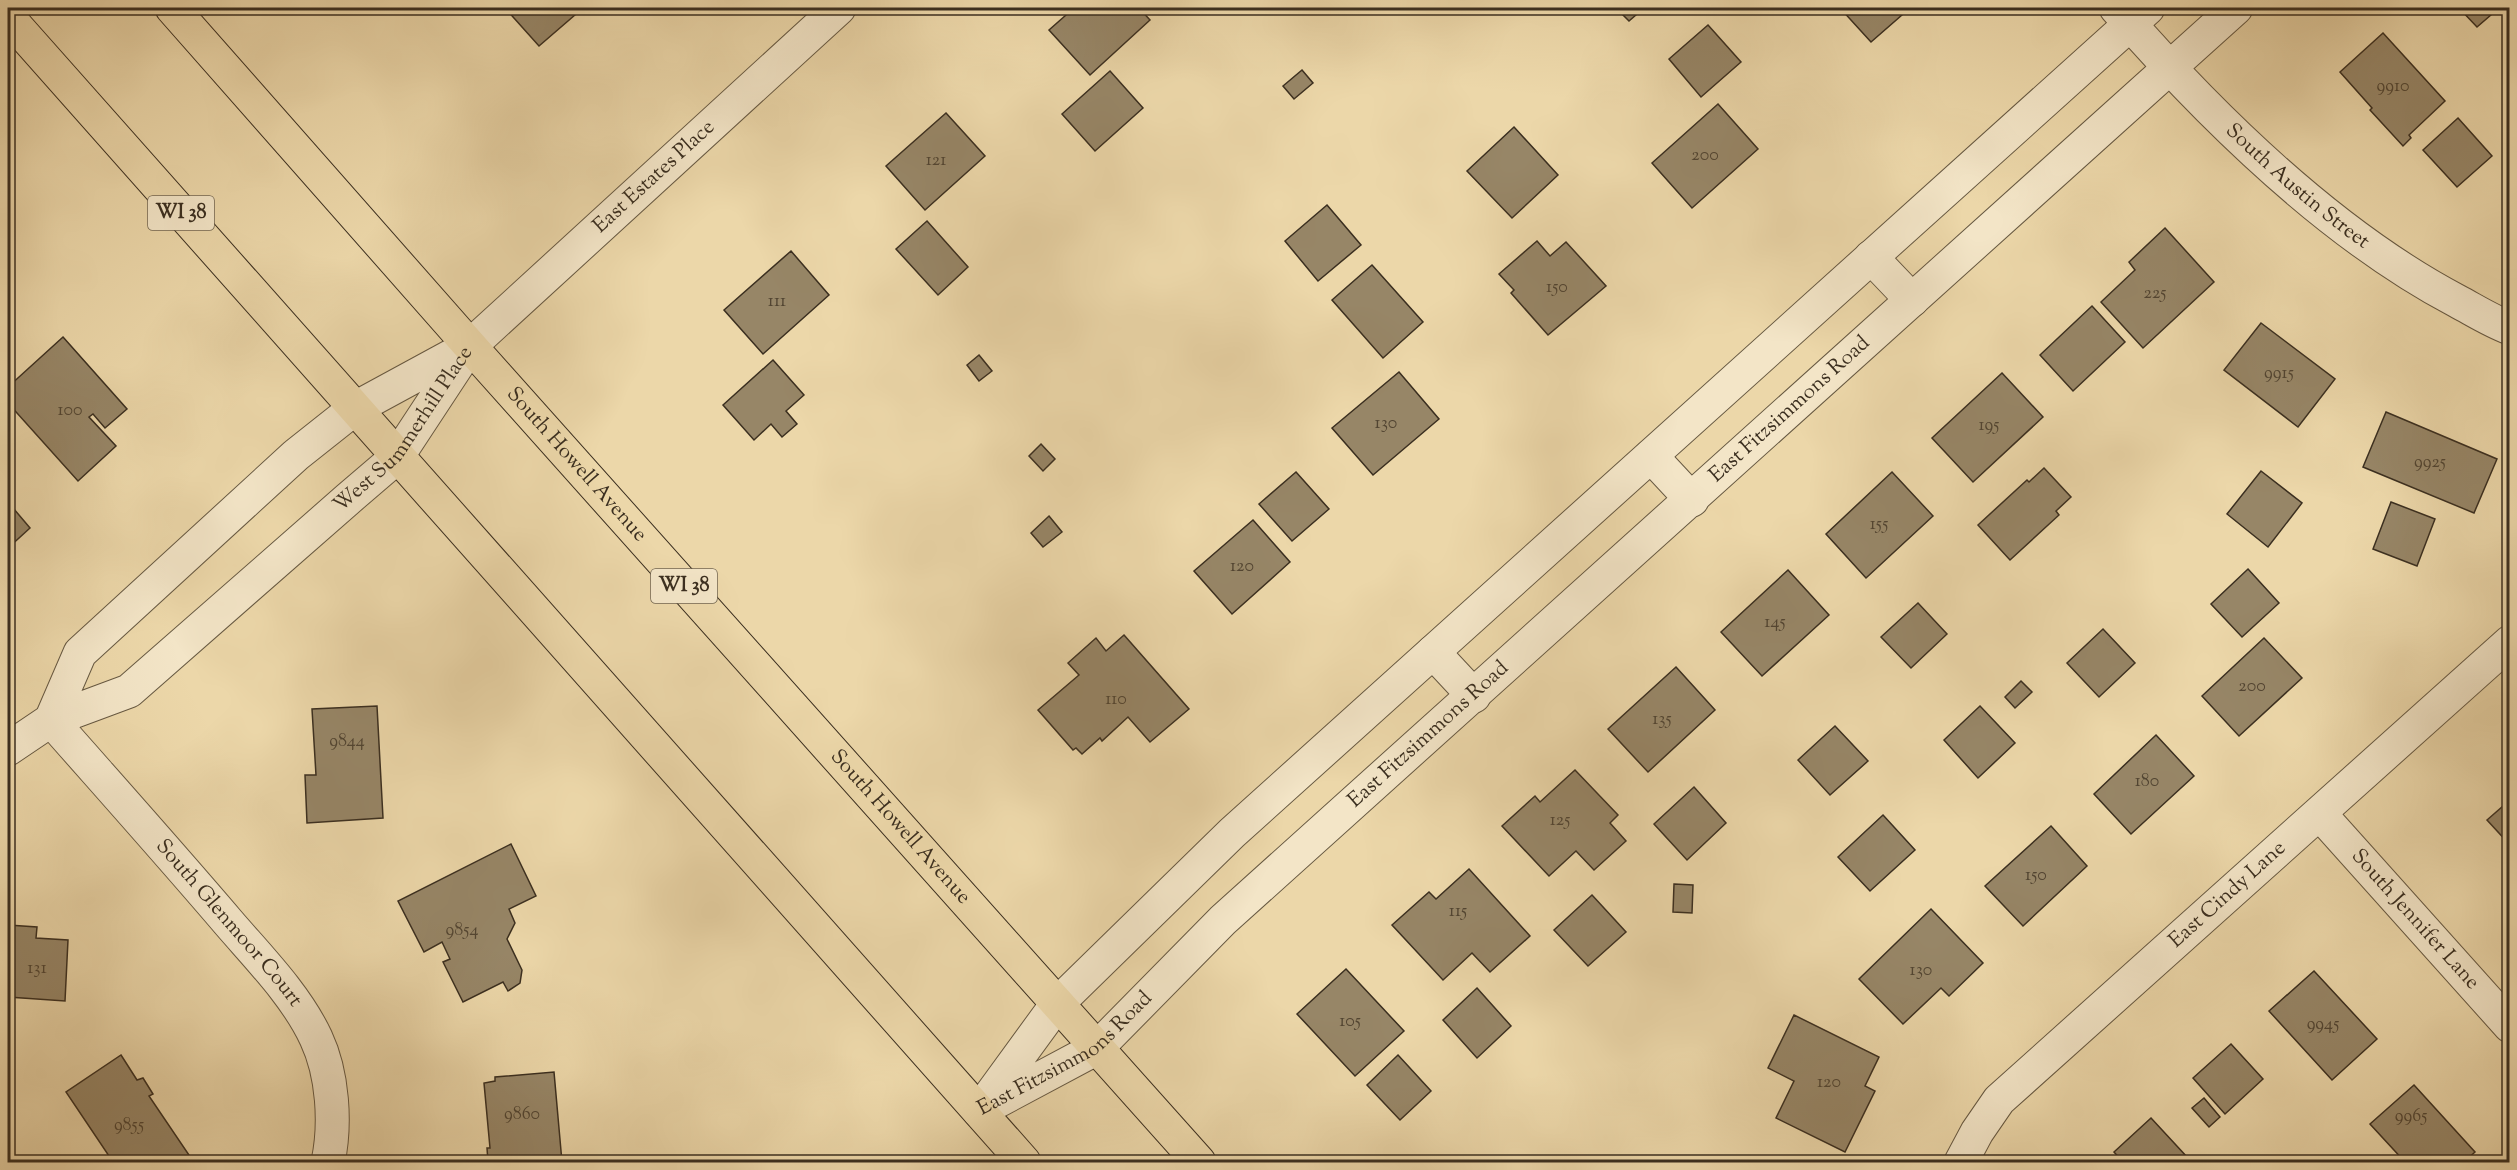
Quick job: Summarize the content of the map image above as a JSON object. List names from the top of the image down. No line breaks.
{"streets":{"main road":["WI 38","South Howell Avenue"],"street":["East Estates Place","South Austin Street","East Fitzsimmons Road","West Summerhill Place","East Cindy Lane","South Jennifer Lane","South Glenmoor Court"]},"crossings":[["East Estates Place","West Summerhill Place"],["East Estates Place","South Howell Avenue"],["South Austin Street","East Fitzsimmons Road"],["WI 38","East Fitzsimmons Road"],["WI 38","West Summerhill Place"],["East Fitzsimmons Road","South Howell Avenue"],["West Summerhill Place","South Howell Avenue"],["West Summerhill Place","South Glenmoor Court"],["East Cindy Lane","South Jennifer Lane"]],"house_numbers":["9910","200","121","150","225","111","9915","100","130","195","9925","155","120","145","200","110","135","9844","180","125","150","115","9854","131","130","105","9945","120","9860","9965","9855"]}
